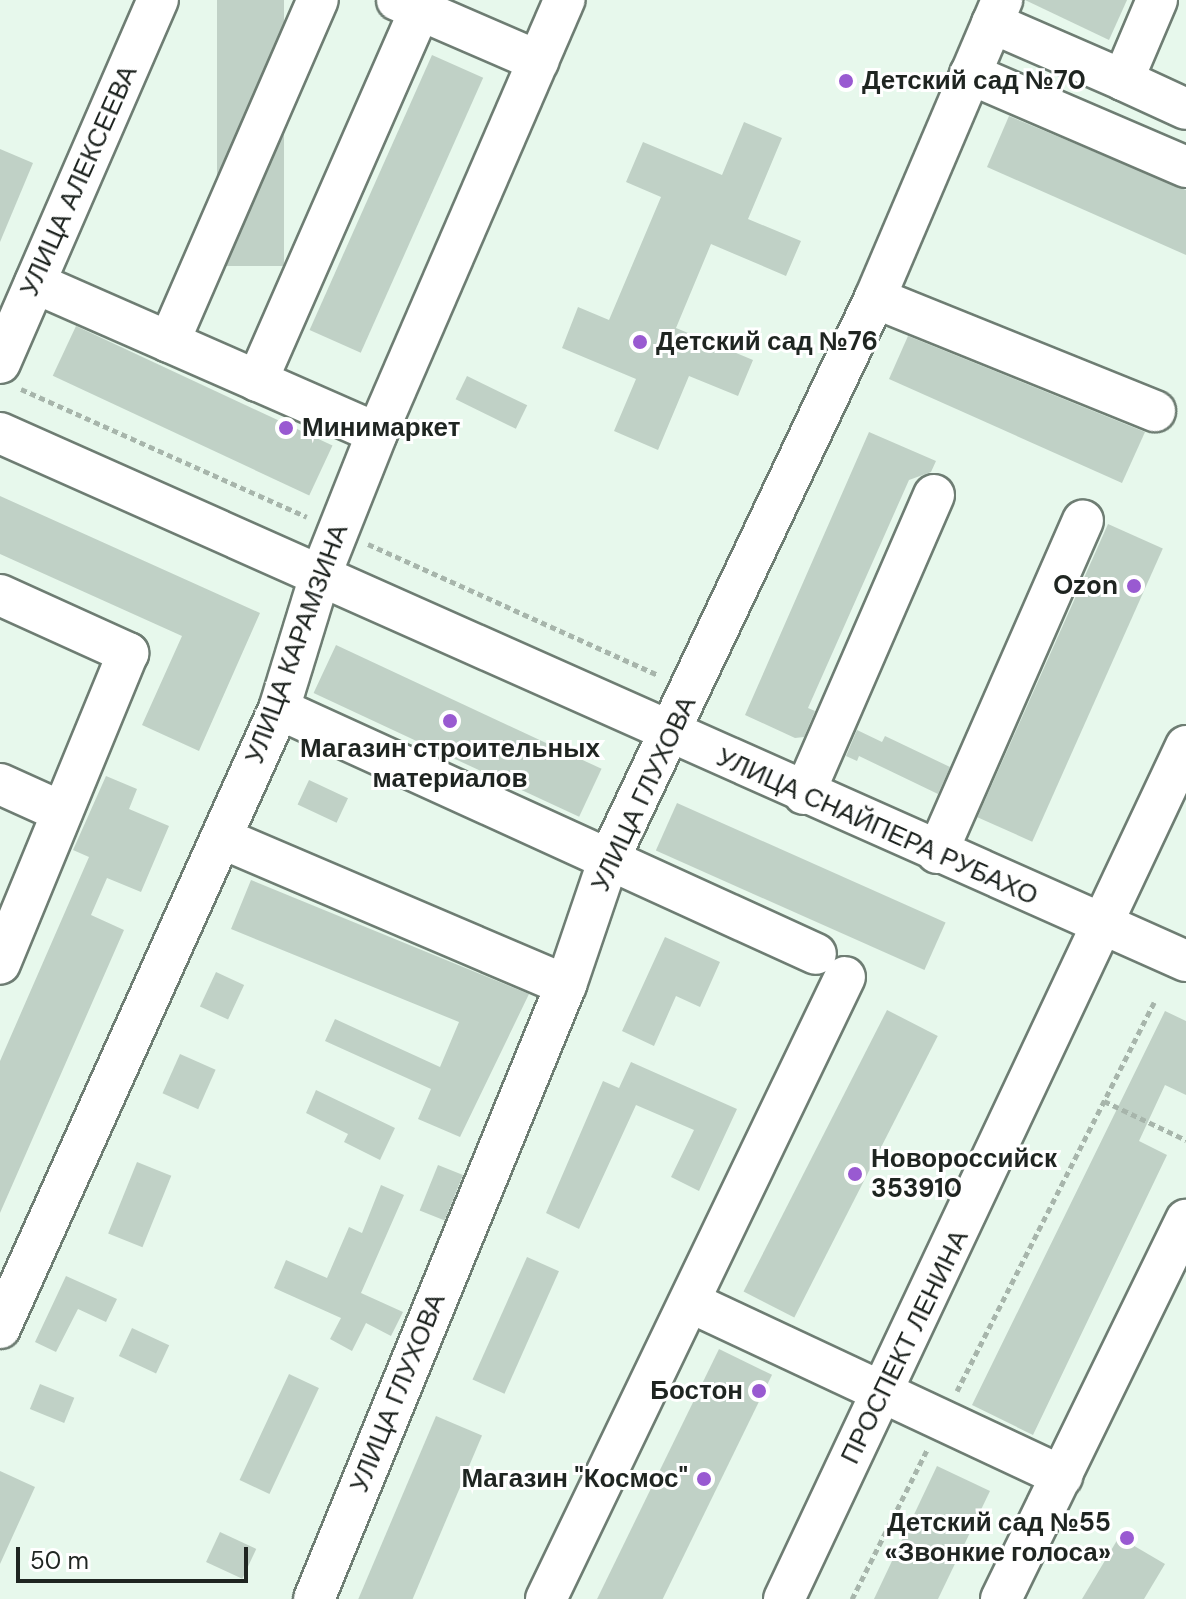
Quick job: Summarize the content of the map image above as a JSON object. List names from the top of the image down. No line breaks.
{"streets":{"street":["УЛИЦА АЛЕКСЕЕВА","УЛИЦА КАРАМЗИНА","УЛИЦА ГЛУХОВА","УЛИЦА СНАЙПЕРА РУБАХО","ПРОСПЕКТ ЛЕНИНА"]},"crossings":[["УЛИЦА КАРАМЗИНА","УЛИЦА СНАЙПЕРА РУБАХО"],["УЛИЦА ГЛУХОВА","УЛИЦА СНАЙПЕРА РУБАХО"],["УЛИЦА СНАЙПЕРА РУБАХО","ПРОСПЕКТ ЛЕНИНА"]],"places":["Детский сад №70","Детский сад №76","Минимаркет","Ozon","Магазин строительных материалов","Новороссийск 353910","Бостон","Магазин \"Космос\"","Детский сад №55 «Звонкие голоса»"],"scale_bar":"50 m"}
